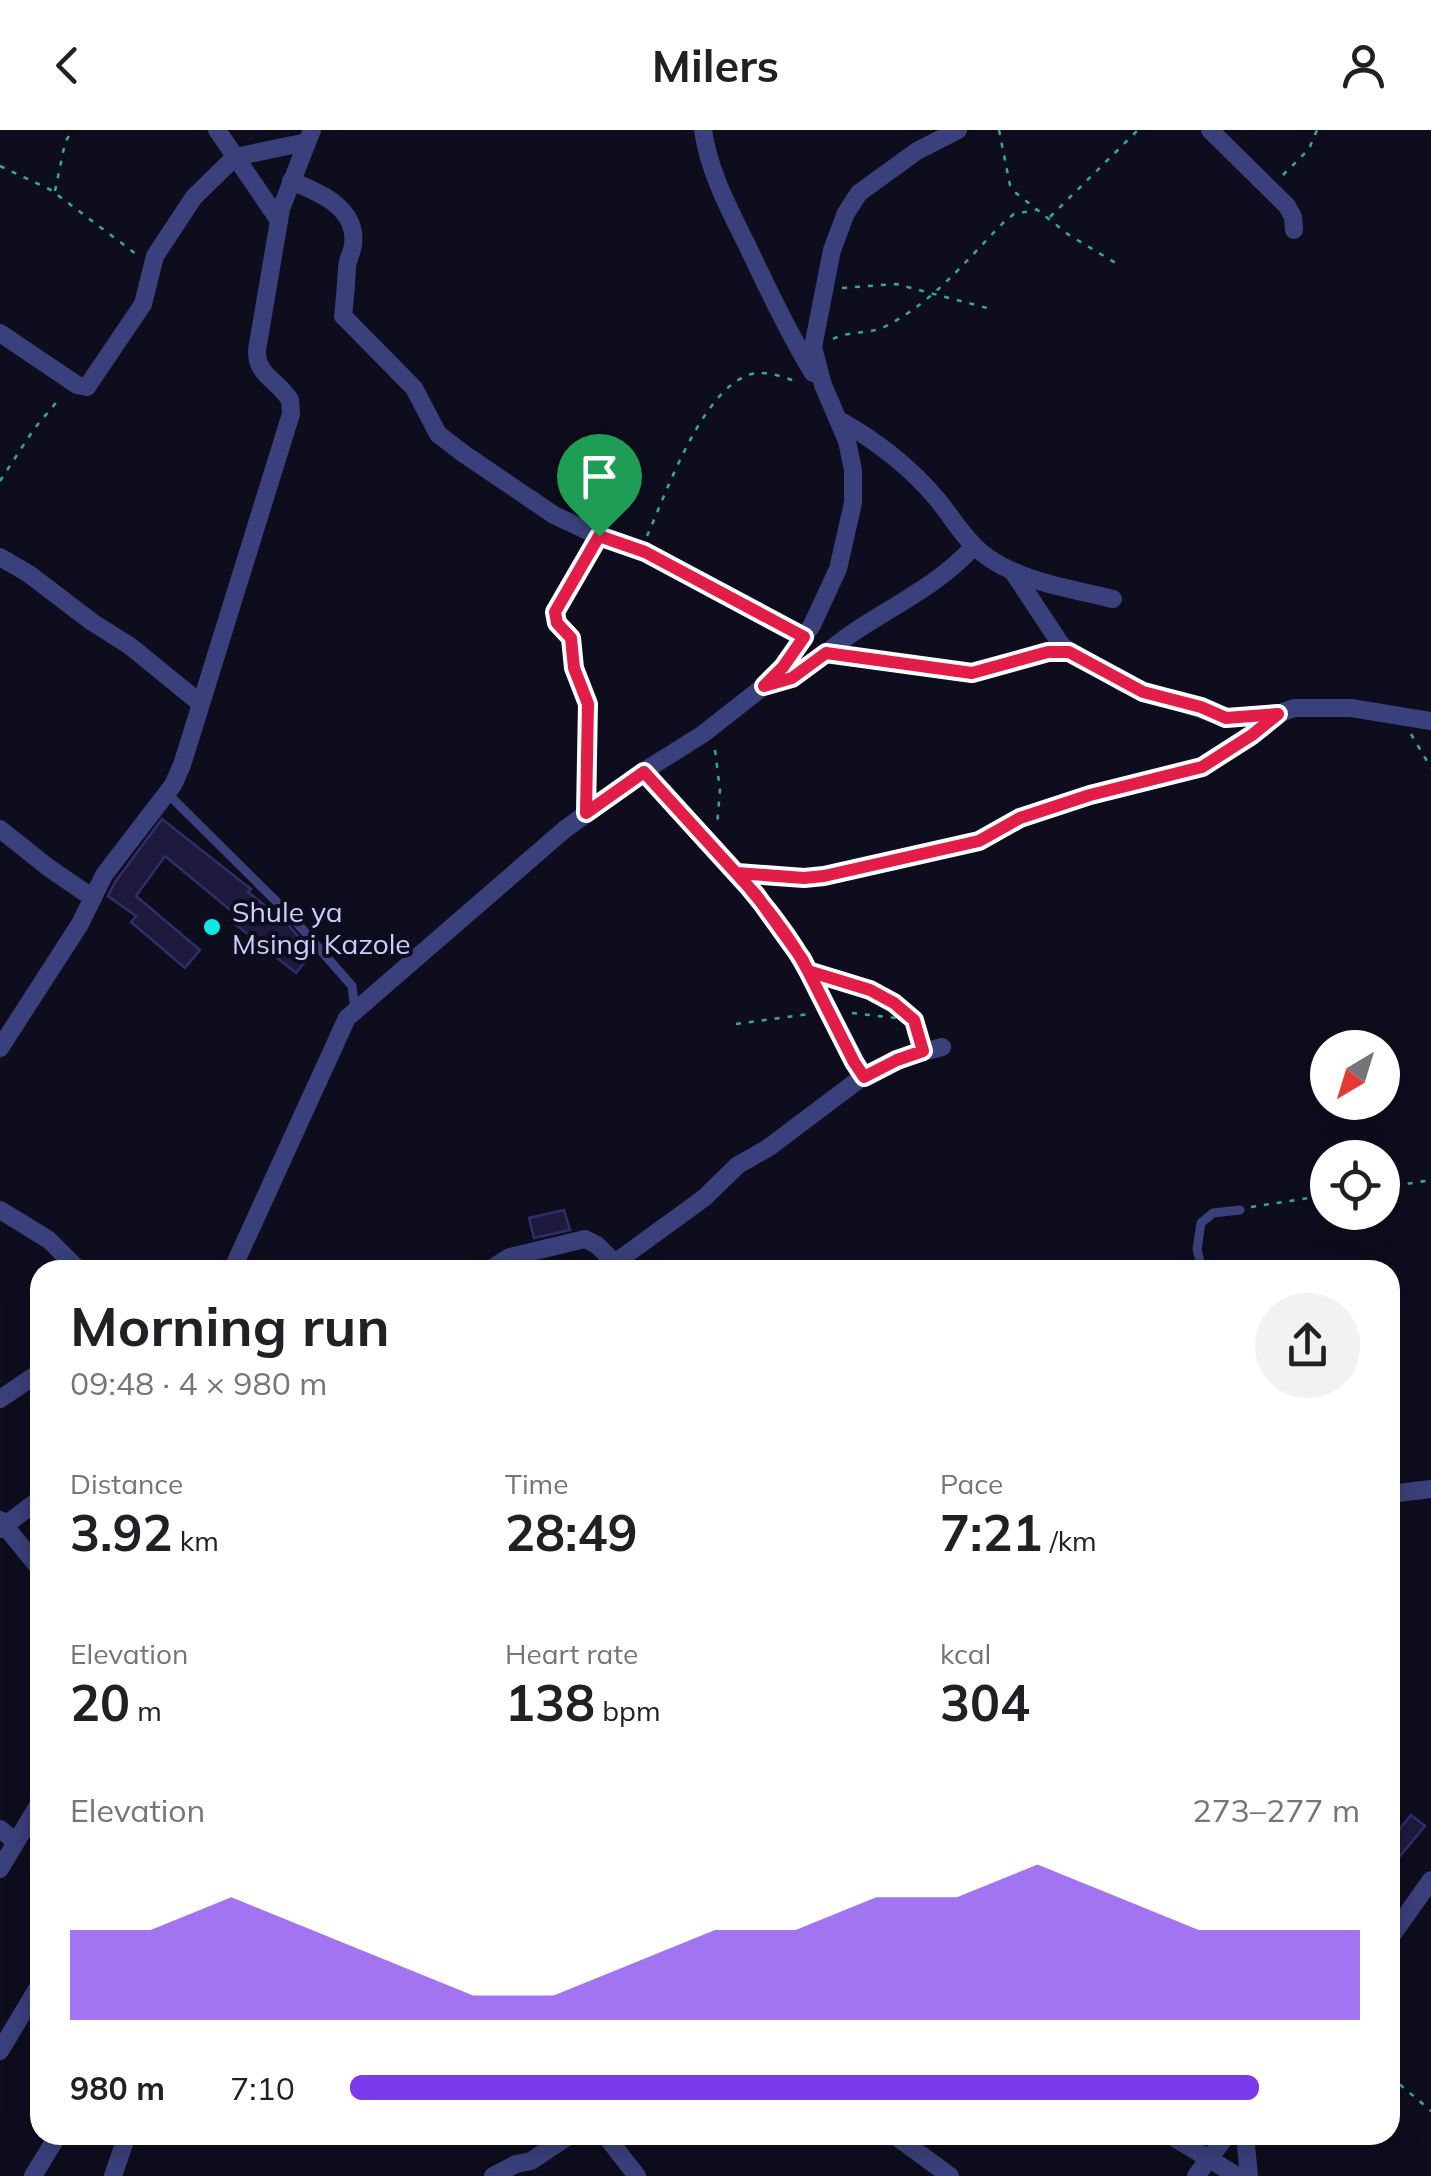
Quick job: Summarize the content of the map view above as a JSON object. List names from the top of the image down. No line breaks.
{"places":["Shule ya Msingi Kazole"],"north":"bottom left","page":{"header":"Milers","heading":["Morning run","09:48 · 4 × 980 m"],"stats":[["Distance","3.92 km"],["Time","28:49"],["Pace","7:21 /km"],["Elevation","20 m"],["Heart rate","138 bpm"],["kcal","304"]],"chart":["Elevation","273–277 m"],"list":[{"name":"980 m","note":"7:10"}]}}
